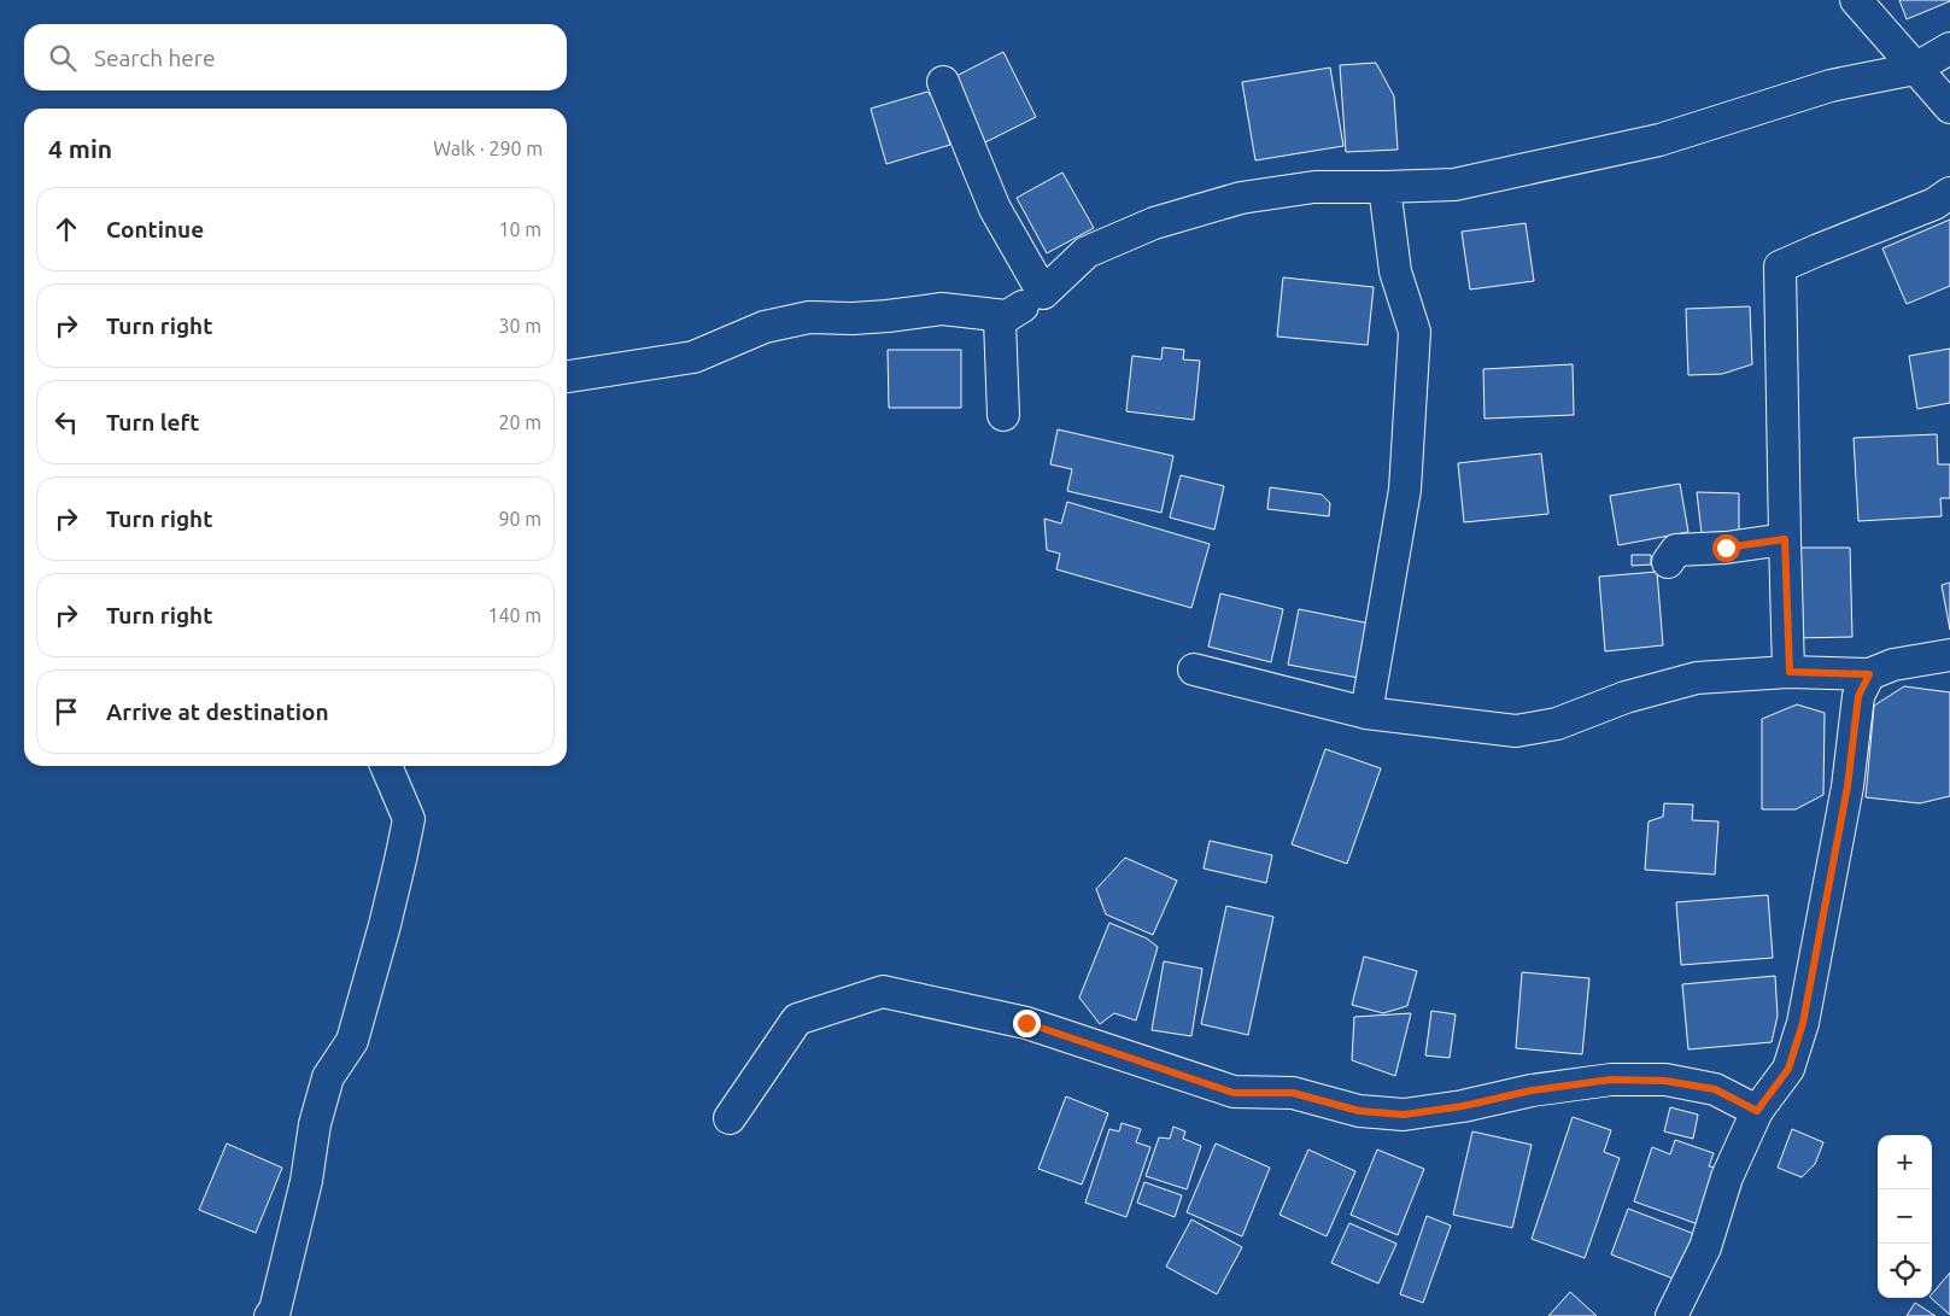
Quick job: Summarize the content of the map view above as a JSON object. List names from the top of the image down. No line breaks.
{"page":{"search":"Search here","heading":["4 min","Walk · 290 m"],"list":[["Continue","10 m"],["Turn right","30 m"],["Turn left","20 m"],["Turn right","90 m"],["Turn right","140 m"],"Arrive at destination"],"map_buttons":["+","−"]}}
